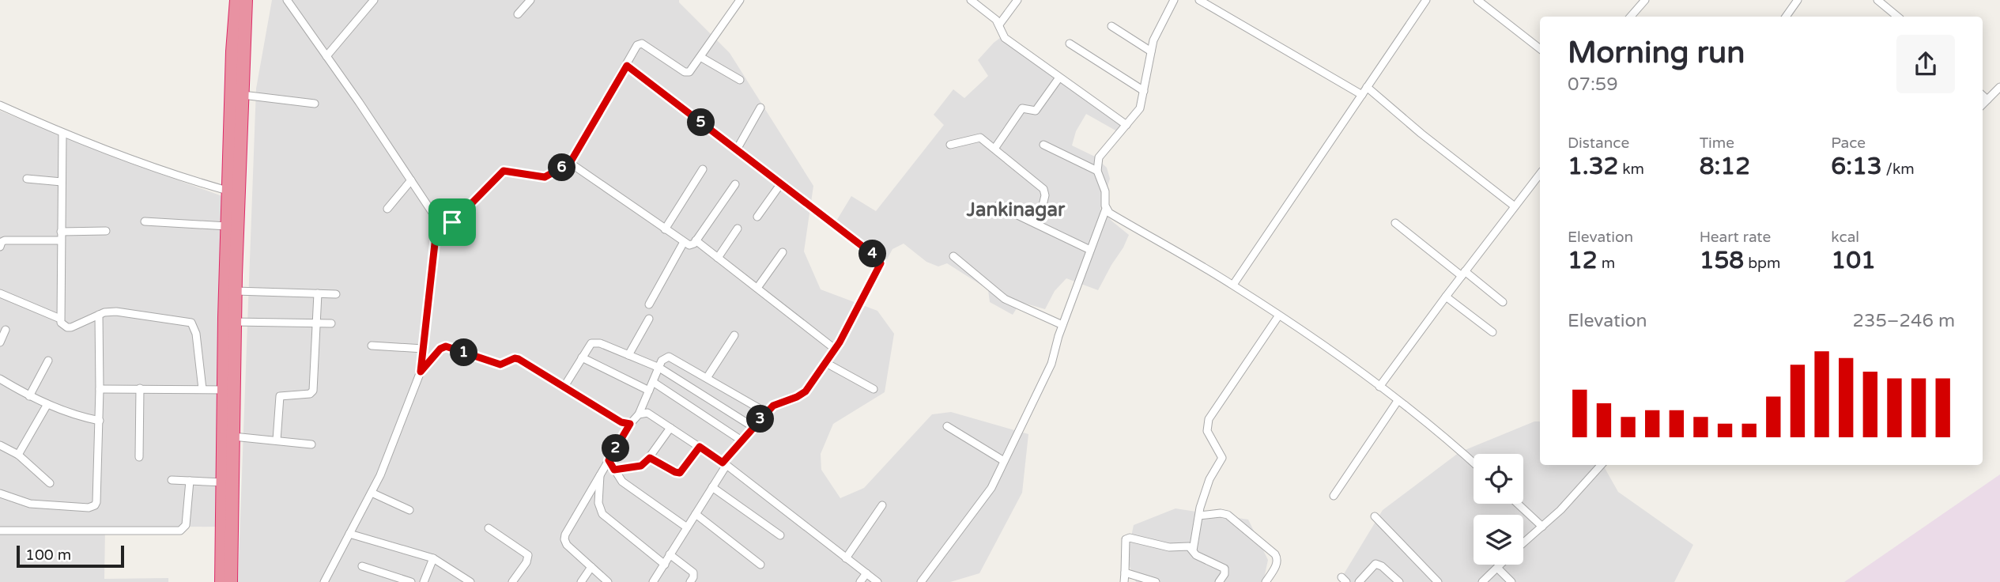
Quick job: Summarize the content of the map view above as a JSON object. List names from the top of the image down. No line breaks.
{"districts":["Jankinagar"],"scale_bar":"100 m","page":{"heading":["Morning run","07:59"],"pins":["5","6","4","1","3","2"],"stats":[["Distance","1.32 km"],["Time","8:12"],["Pace","6:13 /km"],["Elevation","12 m"],["Heart rate","158 bpm"],["kcal","101"]],"chart":["Elevation","235–246 m"],"scale":"100 m"}}
